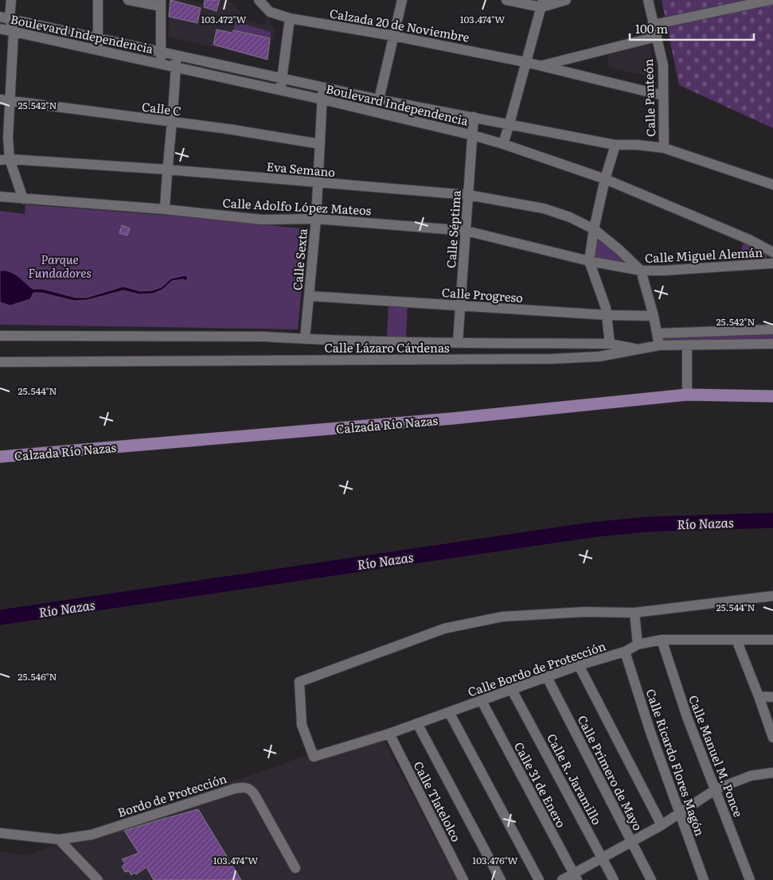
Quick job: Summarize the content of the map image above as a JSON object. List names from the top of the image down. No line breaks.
{"streets":{"main road":["Calzada Río Nazas"],"street":["Calzada 20 de Noviembre","Boulevard Independencia","Calle Panteón","Calle C","Eva Semano","Calle Adolfo López Mateos","Calle Séptima","Calle Miguel Alemán","Calle Sexta","Calle Progreso","Calle Lázaro Cárdenas","Calle Bordo de Protección","Calle Manuel M. Ponce","Calle Ricardo Flores Magón","Calle Primero de Mayo","Calle R. Jaramillo","Calle 31 de Enero","Bordo de Protección","Calle Tlatelolco"]},"crossings":[["Calzada 20 de Noviembre","Calle Panteón"],["Boulevard Independencia","Calle Panteón"],["Boulevard Independencia","Calle Séptima"],["Boulevard Independencia","Calle Sexta"],["Calle C","Calle Sexta"],["Eva Semano","Calle Séptima"],["Eva Semano","Calle Miguel Alemán"],["Eva Semano","Calle Sexta"],["Calle Adolfo López Mateos","Calle Séptima"],["Calle Adolfo López Mateos","Calle Miguel Alemán"],["Calle Adolfo López Mateos","Calle Sexta"],["Calle Séptima","Calle Progreso"],["Calle Sexta","Calle Progreso"],["Calle Bordo de Protección","Calle Manuel M. Ponce"],["Calle Bordo de Protección","Calle Ricardo Flores Magón"],["Calle Bordo de Protección","Calle Primero de Mayo"],["Calle Bordo de Protección","Calle R. Jaramillo"],["Calle Bordo de Protección","Calle 31 de Enero"],["Calle Bordo de Protección","Calle Tlatelolco"]],"water":["Río Nazas"],"parks":["Parque Fundadores"],"scale_bar":"100 m","coordinates":["103.472°W","103.474°W","25.542°N","25.544°N","25.546°N","103.476°W"]}
